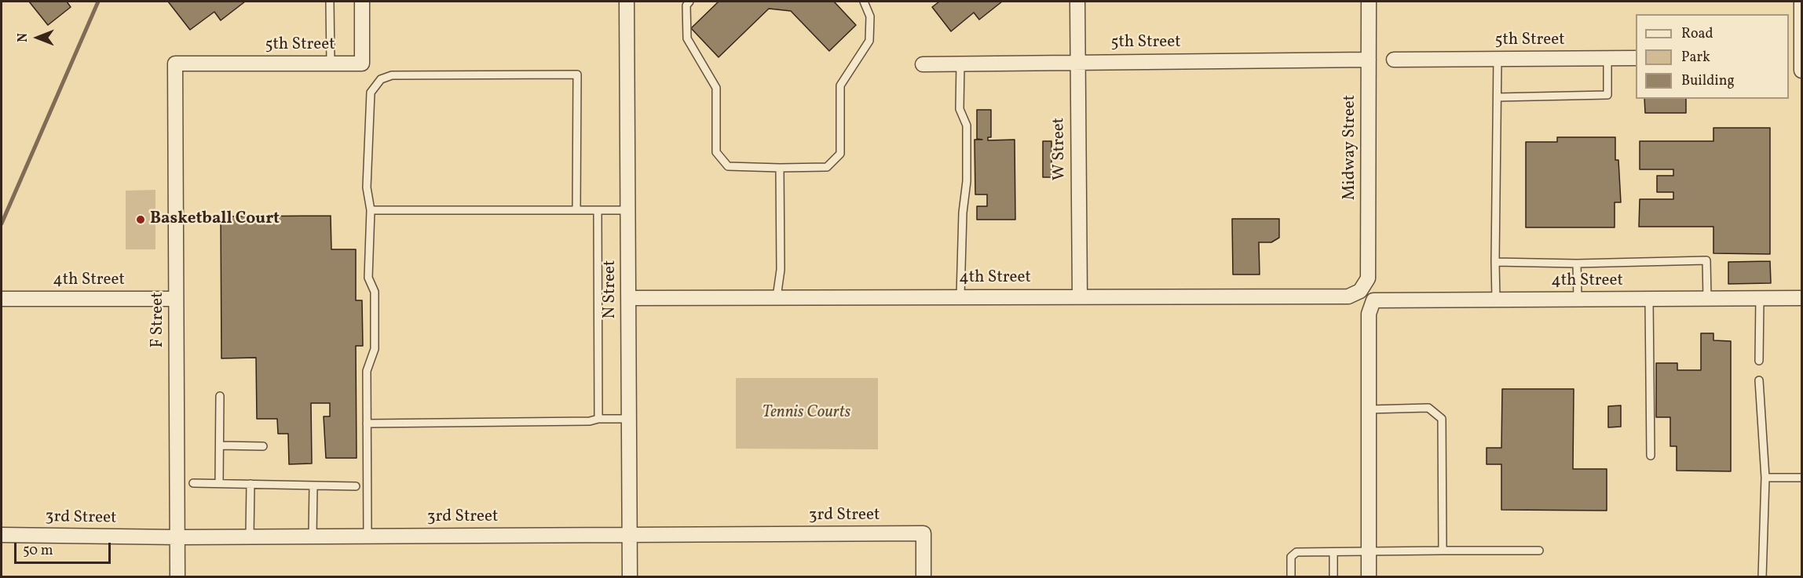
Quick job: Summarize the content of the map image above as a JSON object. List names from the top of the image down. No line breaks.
{"streets":{"street":["5th Street","Midway Street","W Street","4th Street","N Street","F Street","3rd Street"]},"crossings":[["5th Street","Midway Street"],["5th Street","W Street"],["5th Street","F Street"],["Midway Street","4th Street"],["W Street","4th Street"],["4th Street","N Street"],["4th Street","F Street"],["N Street","3rd Street"],["F Street","3rd Street"]],"parks":["Tennis Courts"],"places":["Basketball Court"],"legend":["Road","Park","Building"],"scale_bar":"50 m","north":"left"}
